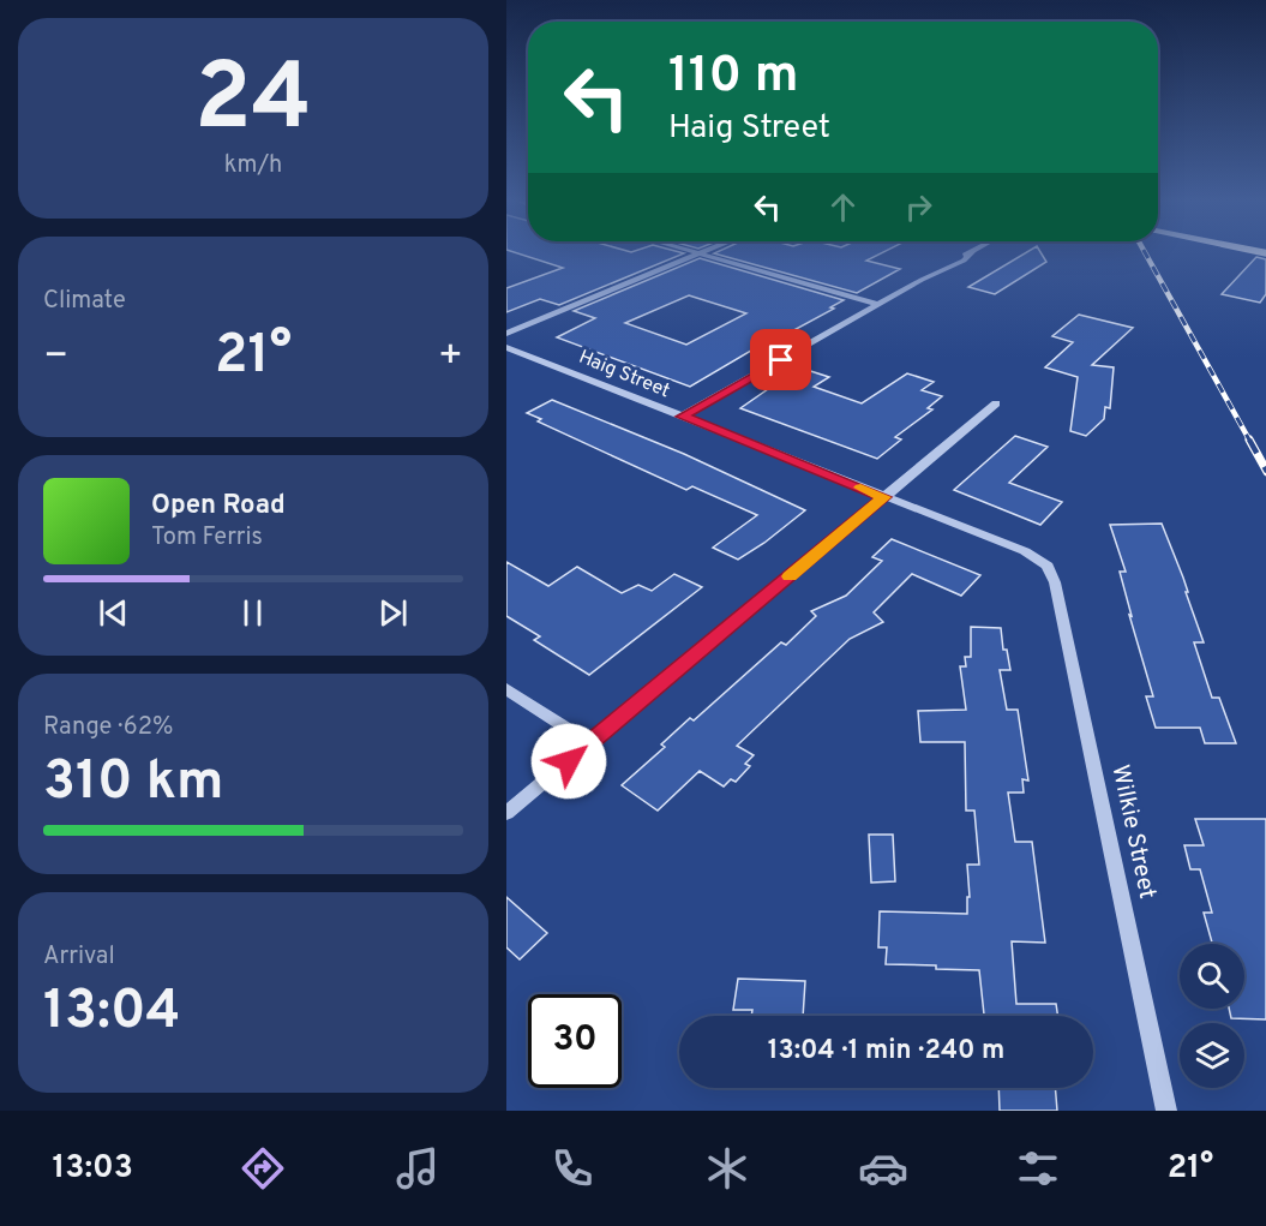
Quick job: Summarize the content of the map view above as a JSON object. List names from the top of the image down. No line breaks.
{"streets":{"street":["Haig Street","Wilkie Street"]},"crossings":[["Haig Street","Wilkie Street"]],"page":{"tile":[["24","km/h"],"Climate",["Range · 62%","310 km"],["Arrival","13:04"]],"turn":["110 m","Haig Street"],"heat":["−","21°","+"],"song":["Open Road","Tom Ferris"],"limit":"30","trip":"13:04 · 1 min · 240 m","tabs":["13:03","21°"]}}
